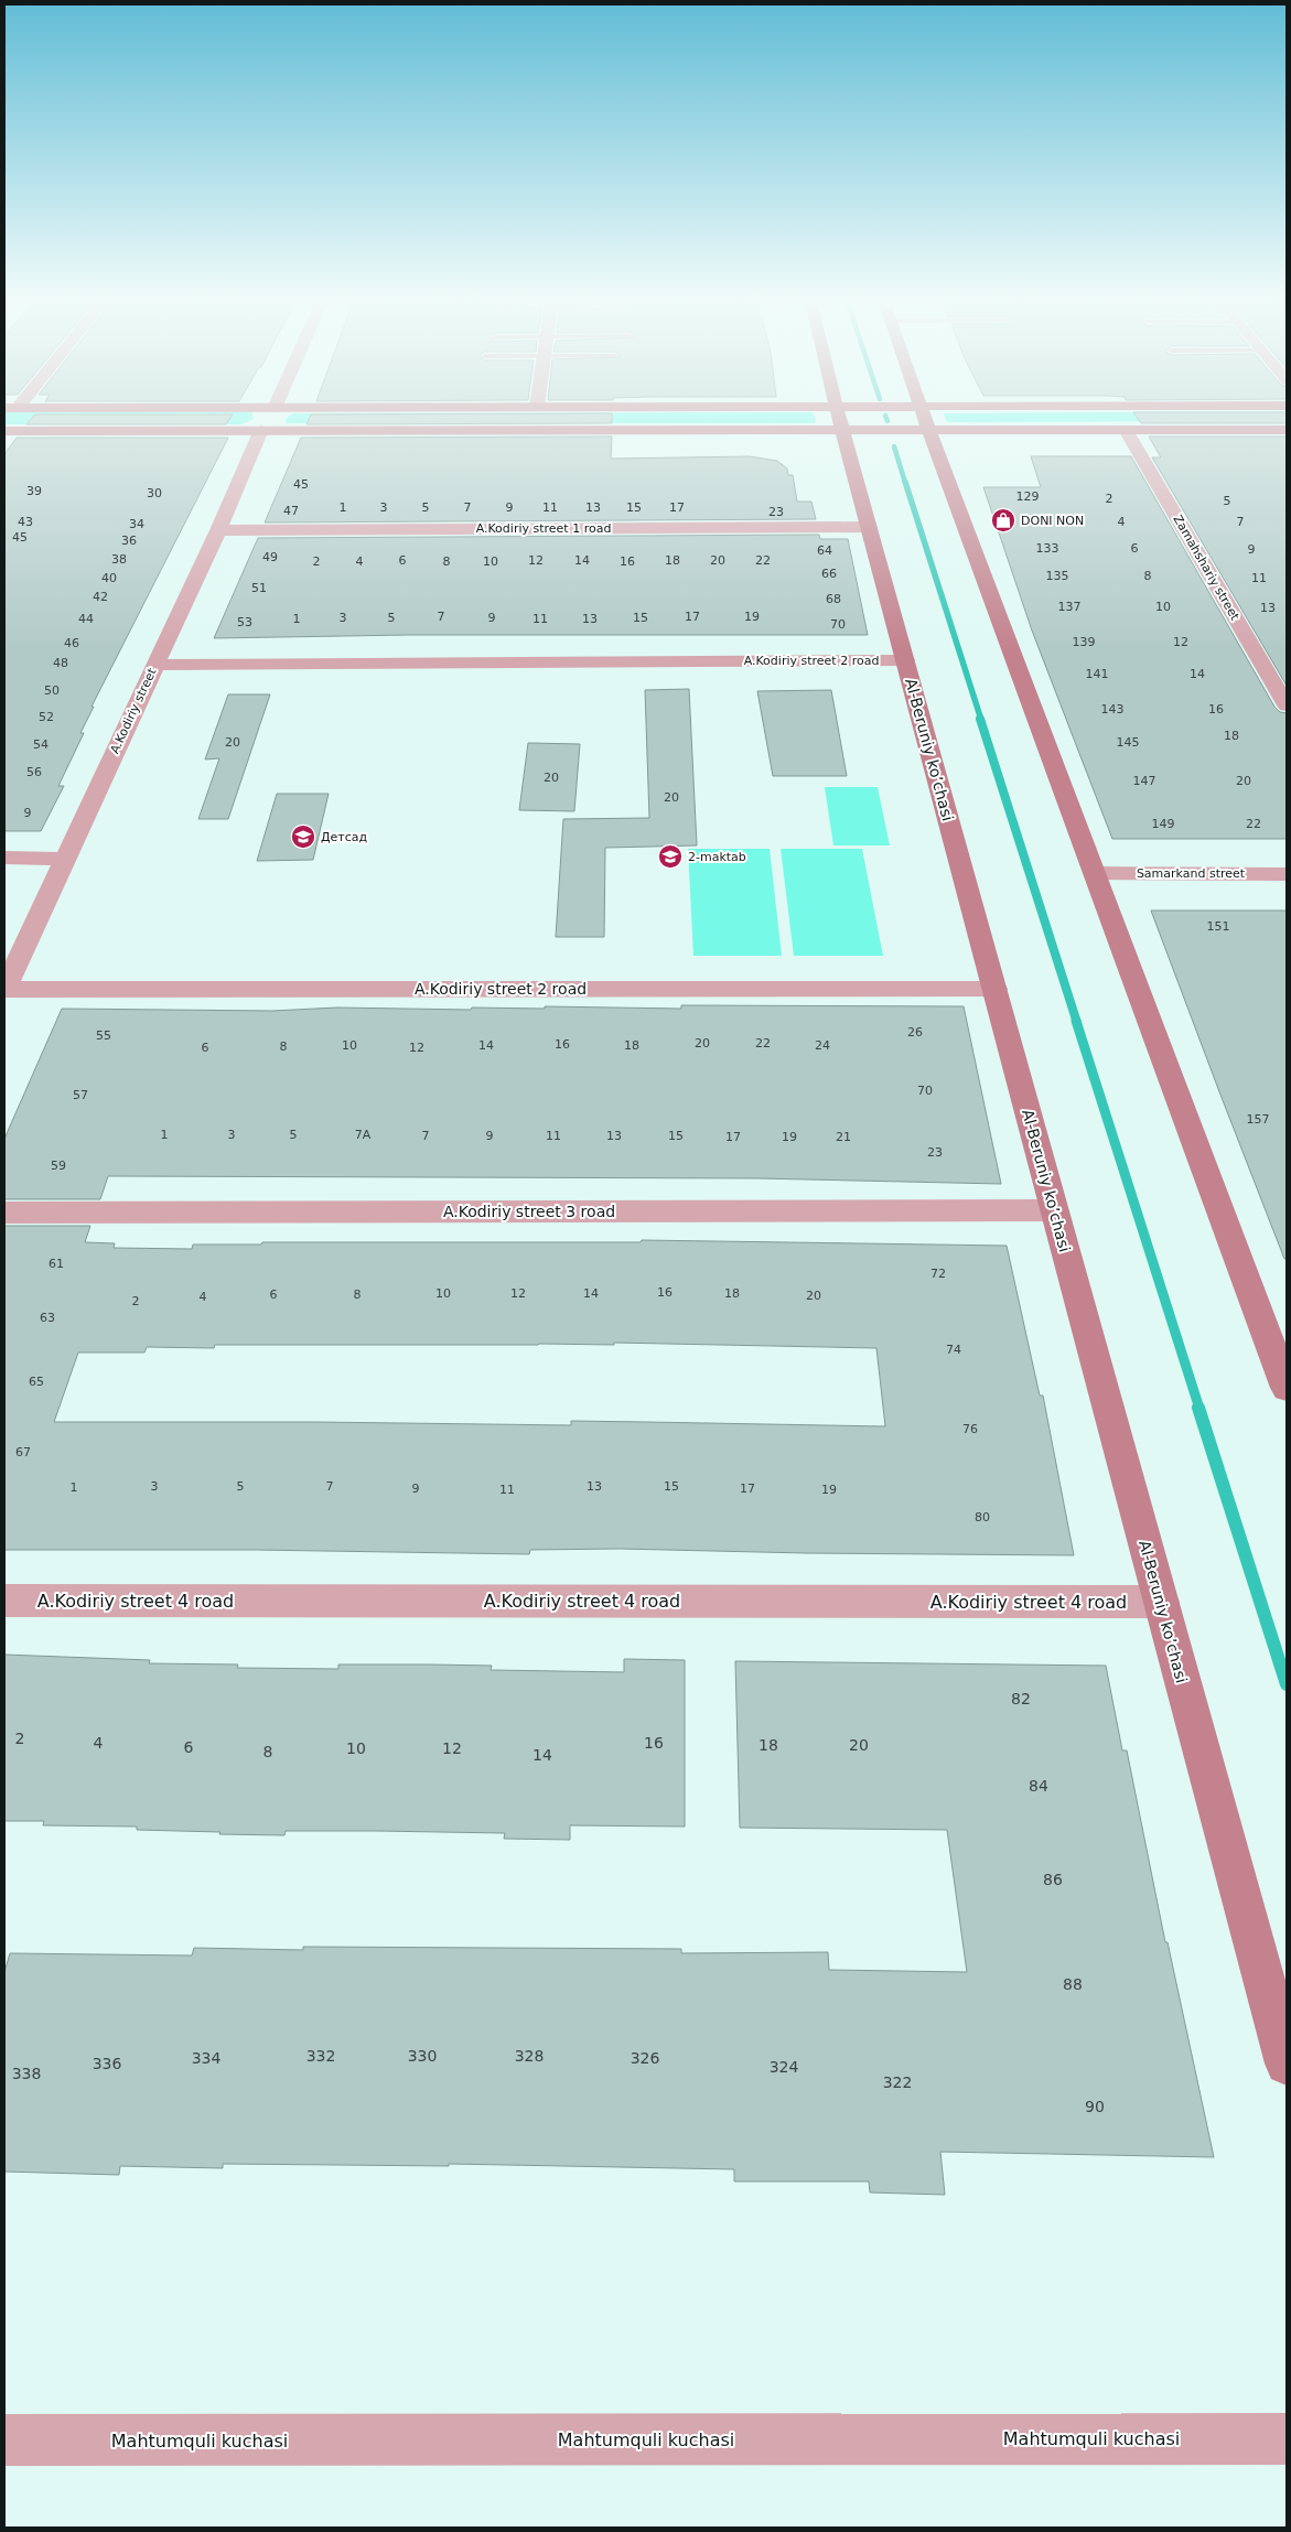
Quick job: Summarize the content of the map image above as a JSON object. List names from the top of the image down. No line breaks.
{"streets":{"main road":["Al-Beruniy ko’chasi"],"street":["A.Kodiriy street 1 road","Zamahshariy street","A.Kodiriy street 2 road","A.Kodiriy street","Samarkand street","A.Kodiriy street 3 road","A.Kodiriy street 4 road","Mahtumquli kuchasi"]},"crossings":[["A.Kodiriy street 1 road","A.Kodiriy street"],["A.Kodiriy street 1 road","Al-Beruniy ko’chasi"],["A.Kodiriy street 2 road","A.Kodiriy street"],["A.Kodiriy street 2 road","Al-Beruniy ko’chasi"],["Al-Beruniy ko’chasi","A.Kodiriy street 3 road"],["Al-Beruniy ko’chasi","A.Kodiriy street 4 road"]],"places":{"shop":["DONI NON"],"school or university":["Детсад","2-maktab"]},"house_numbers":["45","39","30","129","2","5","1","3","5","7","9","11","13","15","17","47","23","43","4","7","34","45","36","133","6","9","64","49","38","6","12","14","18","20","22","2","4","8","10","16","66","135","8","40","11","51","42","68","137","10","13","7","17","19","3","5","9","15","44","1","11","13","53","70","139","12","46","48","141","14","50","143","16","52","18","20","145","54","56","20","147","20","20","9","149","22","151","26","55","20","22","16","10","14","18","24","8","6","12","70","57","157","1","3","5","7A","7","9","11","13","15","17","19","21","23","59","61","72","16","10","12","14","18","6","8","20","4","2","63","74","65","76","67","3","5","7","13","15","1","9","17","11","19","80","82","2","4","16","18","20","6","10","12","8","14","84","86","88","332","330","328","334","326","336","324","338","322","90"]}
